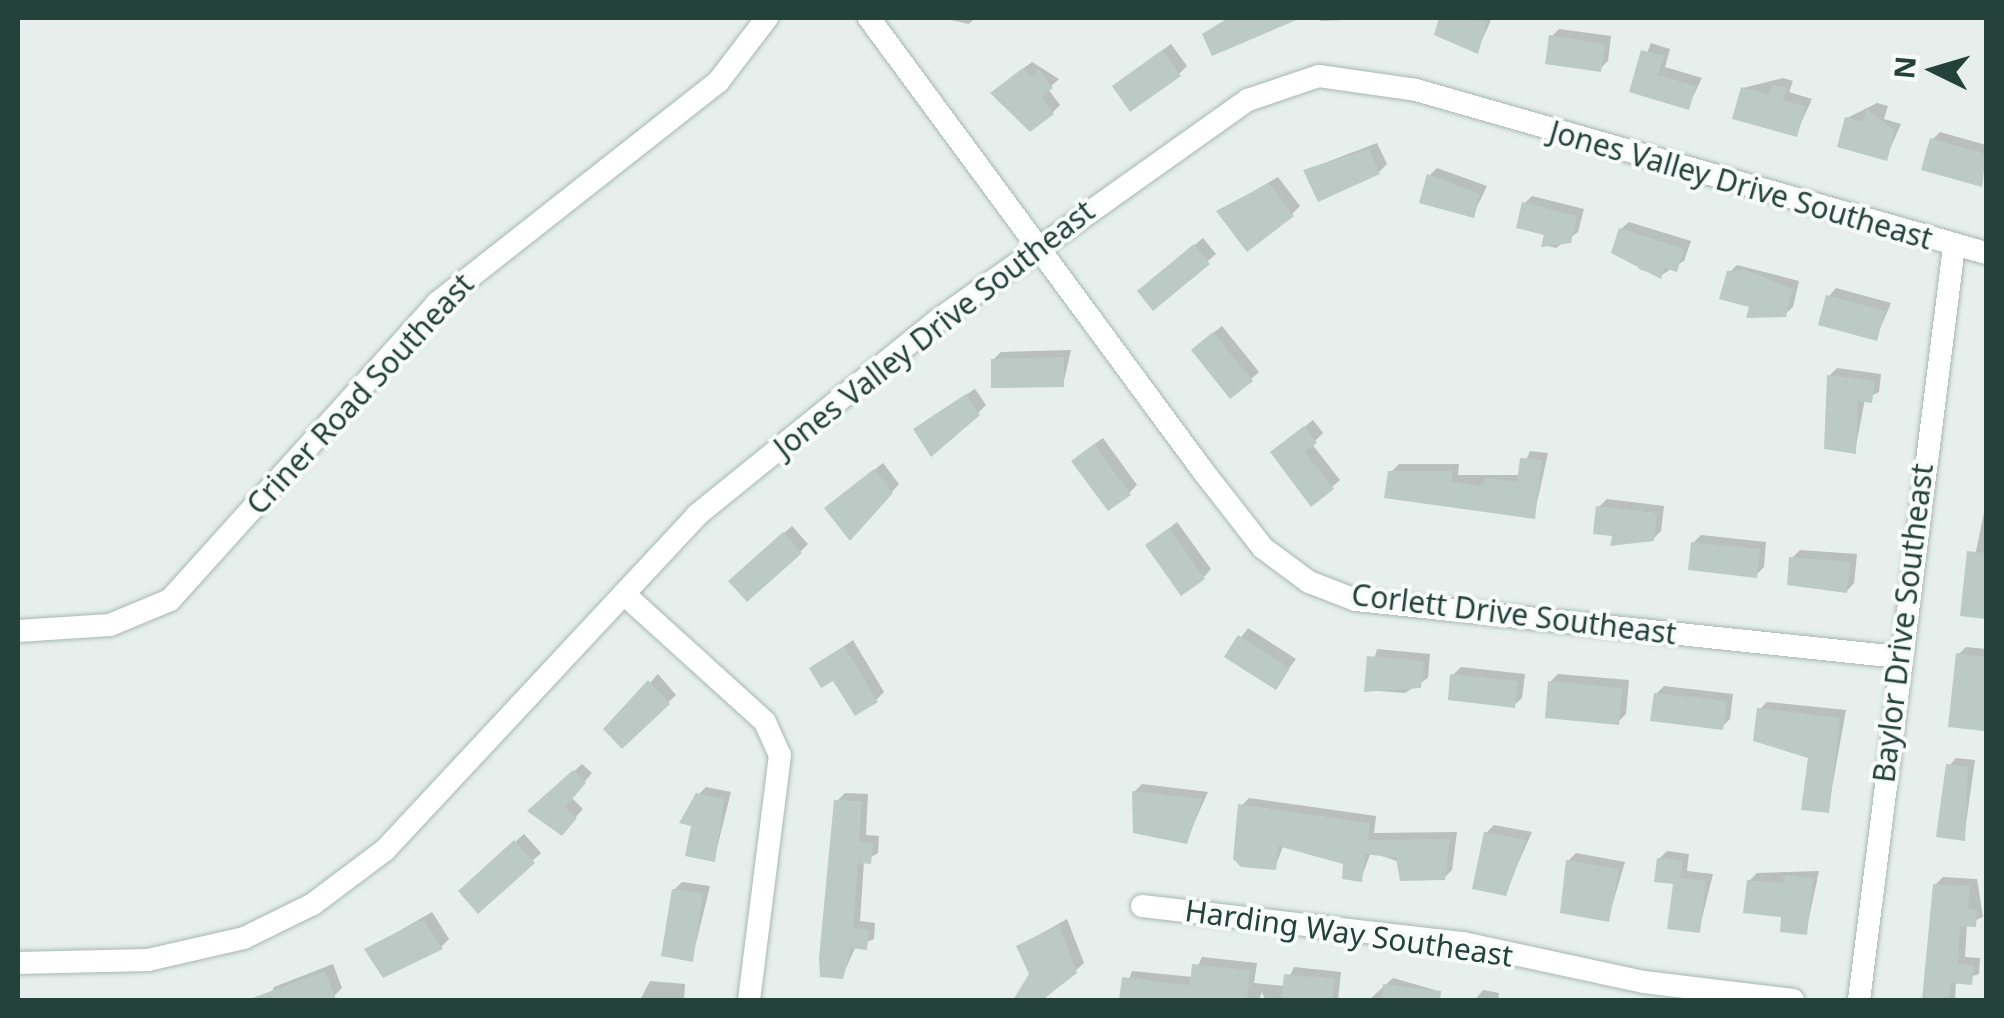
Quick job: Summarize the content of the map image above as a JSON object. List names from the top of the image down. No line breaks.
{"streets":{"street":["Jones Valley Drive Southeast","Criner Road Southeast","Corlett Drive Southeast","Baylor Drive Southeast","Harding Way Southeast"]},"crossings":[["Jones Valley Drive Southeast","Corlett Drive Southeast"],["Jones Valley Drive Southeast","Baylor Drive Southeast"],["Corlett Drive Southeast","Baylor Drive Southeast"]],"north":"left"}
